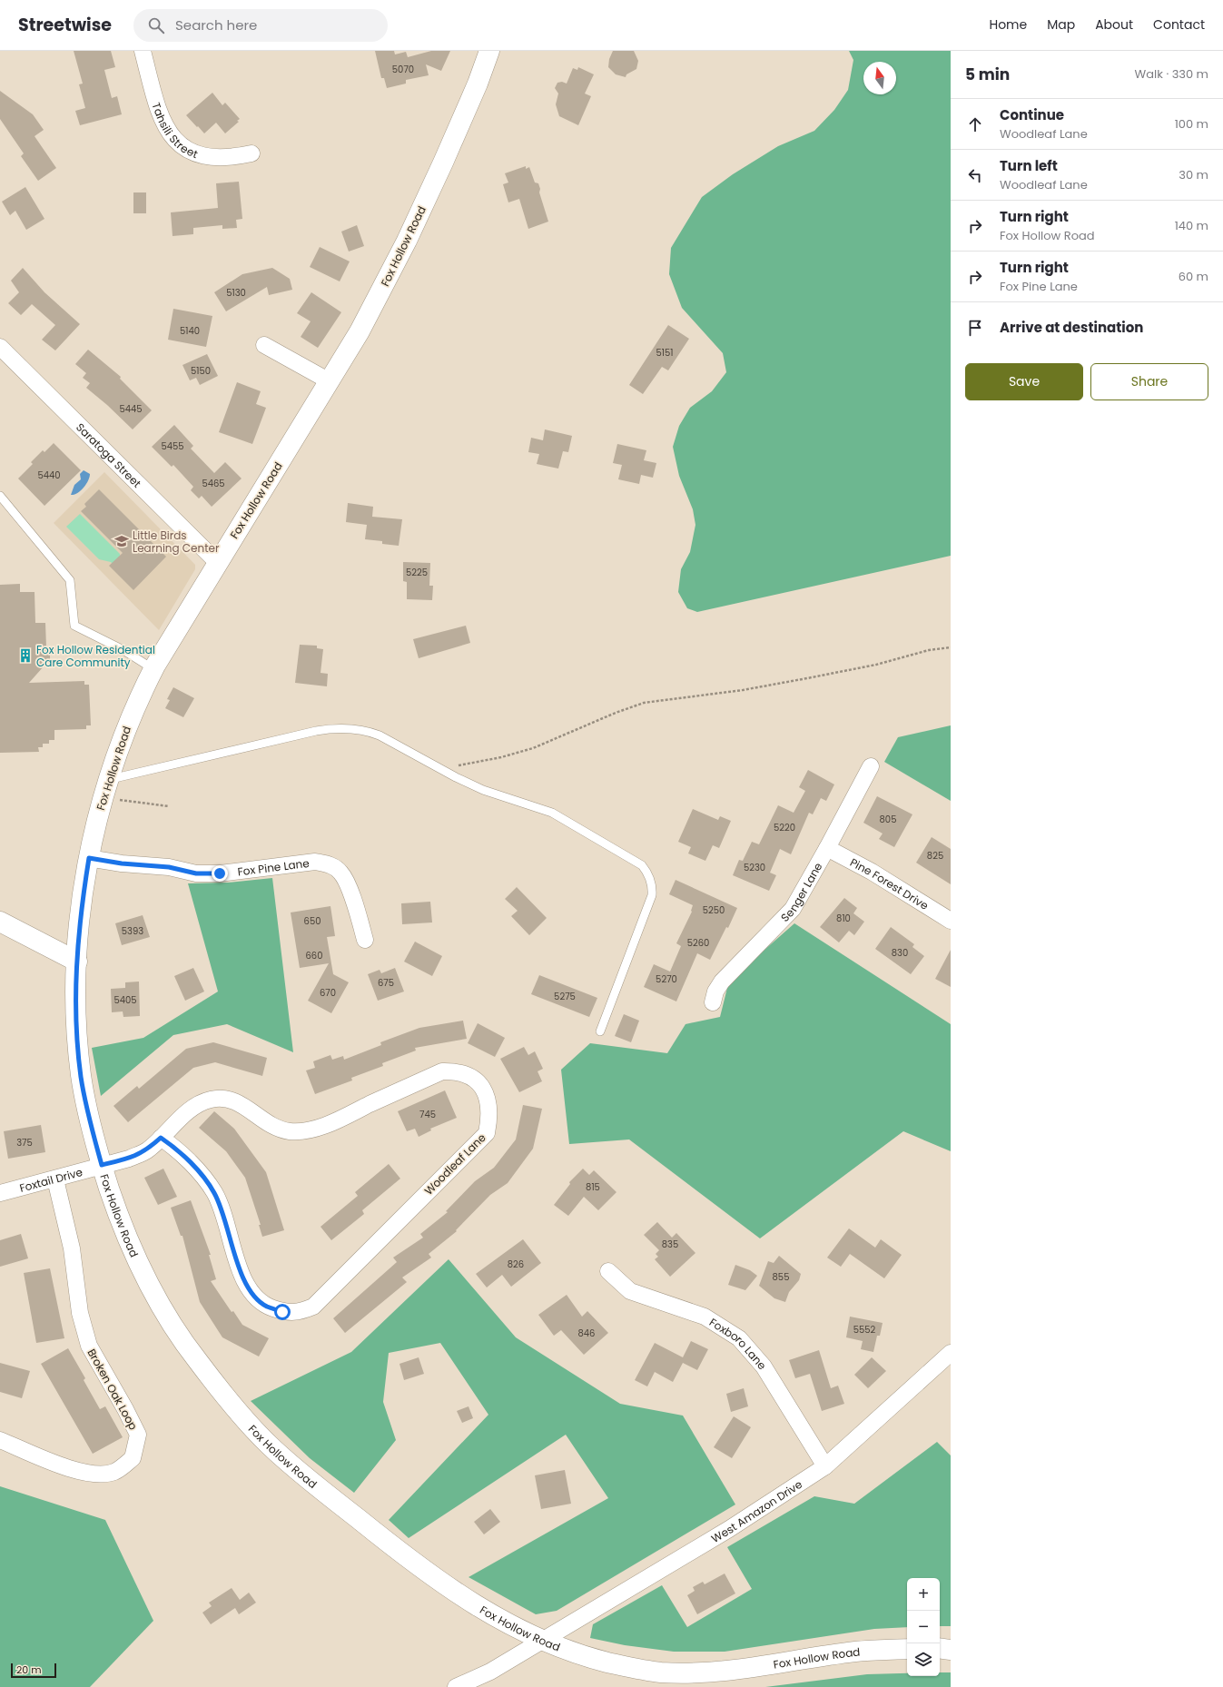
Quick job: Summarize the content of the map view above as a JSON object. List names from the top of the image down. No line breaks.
{"streets":{"main road":["Fox Hollow Road"],"street":["Tahsili Street","Saratoga Street","Fox Pine Lane","Pine Forest Drive","Senger Lane","Woodleaf Lane","Foxtail Drive","Foxboro Lane","Broken Oak Loop","West Amazon Drive"]},"crossings":[["Fox Hollow Road","Saratoga Street"],["Fox Hollow Road","Fox Pine Lane"],["Fox Hollow Road","Woodleaf Lane"],["Fox Hollow Road","Foxtail Drive"],["Fox Hollow Road","West Amazon Drive"],["Pine Forest Drive","Senger Lane"],["Woodleaf Lane","Foxtail Drive"],["Foxtail Drive","Broken Oak Loop"],["Foxboro Lane","West Amazon Drive"]],"places":{"school or university":["Little Birds Learning Center"],"building":["Fox Hollow Residential Care Community"]},"house_numbers":["5070","5130","5140","5151","5150","5445","5455","5440","5465","5225","805","5220","825","5230","5250","810","650","5393","5260","830","660","5270","675","670","5275","5405","745","375","815","835","826","855","5552","846"],"scale_bar":"20 m","north":"top","page":{"header":"Streetwise","search":"Search here","nav":["Home","Map","About","Contact"],"heading":["5 min","Walk · 330 m"],"list":[["Continue","Woodleaf Lane","100 m"],["Turn left","Woodleaf Lane","30 m"],["Turn right","Fox Hollow Road","140 m"],["Turn right","Fox Pine Lane","60 m"],"Arrive at destination"],"buttons":["Save","Share"],"map_buttons":["+","−"],"scale":"20 m"}}
